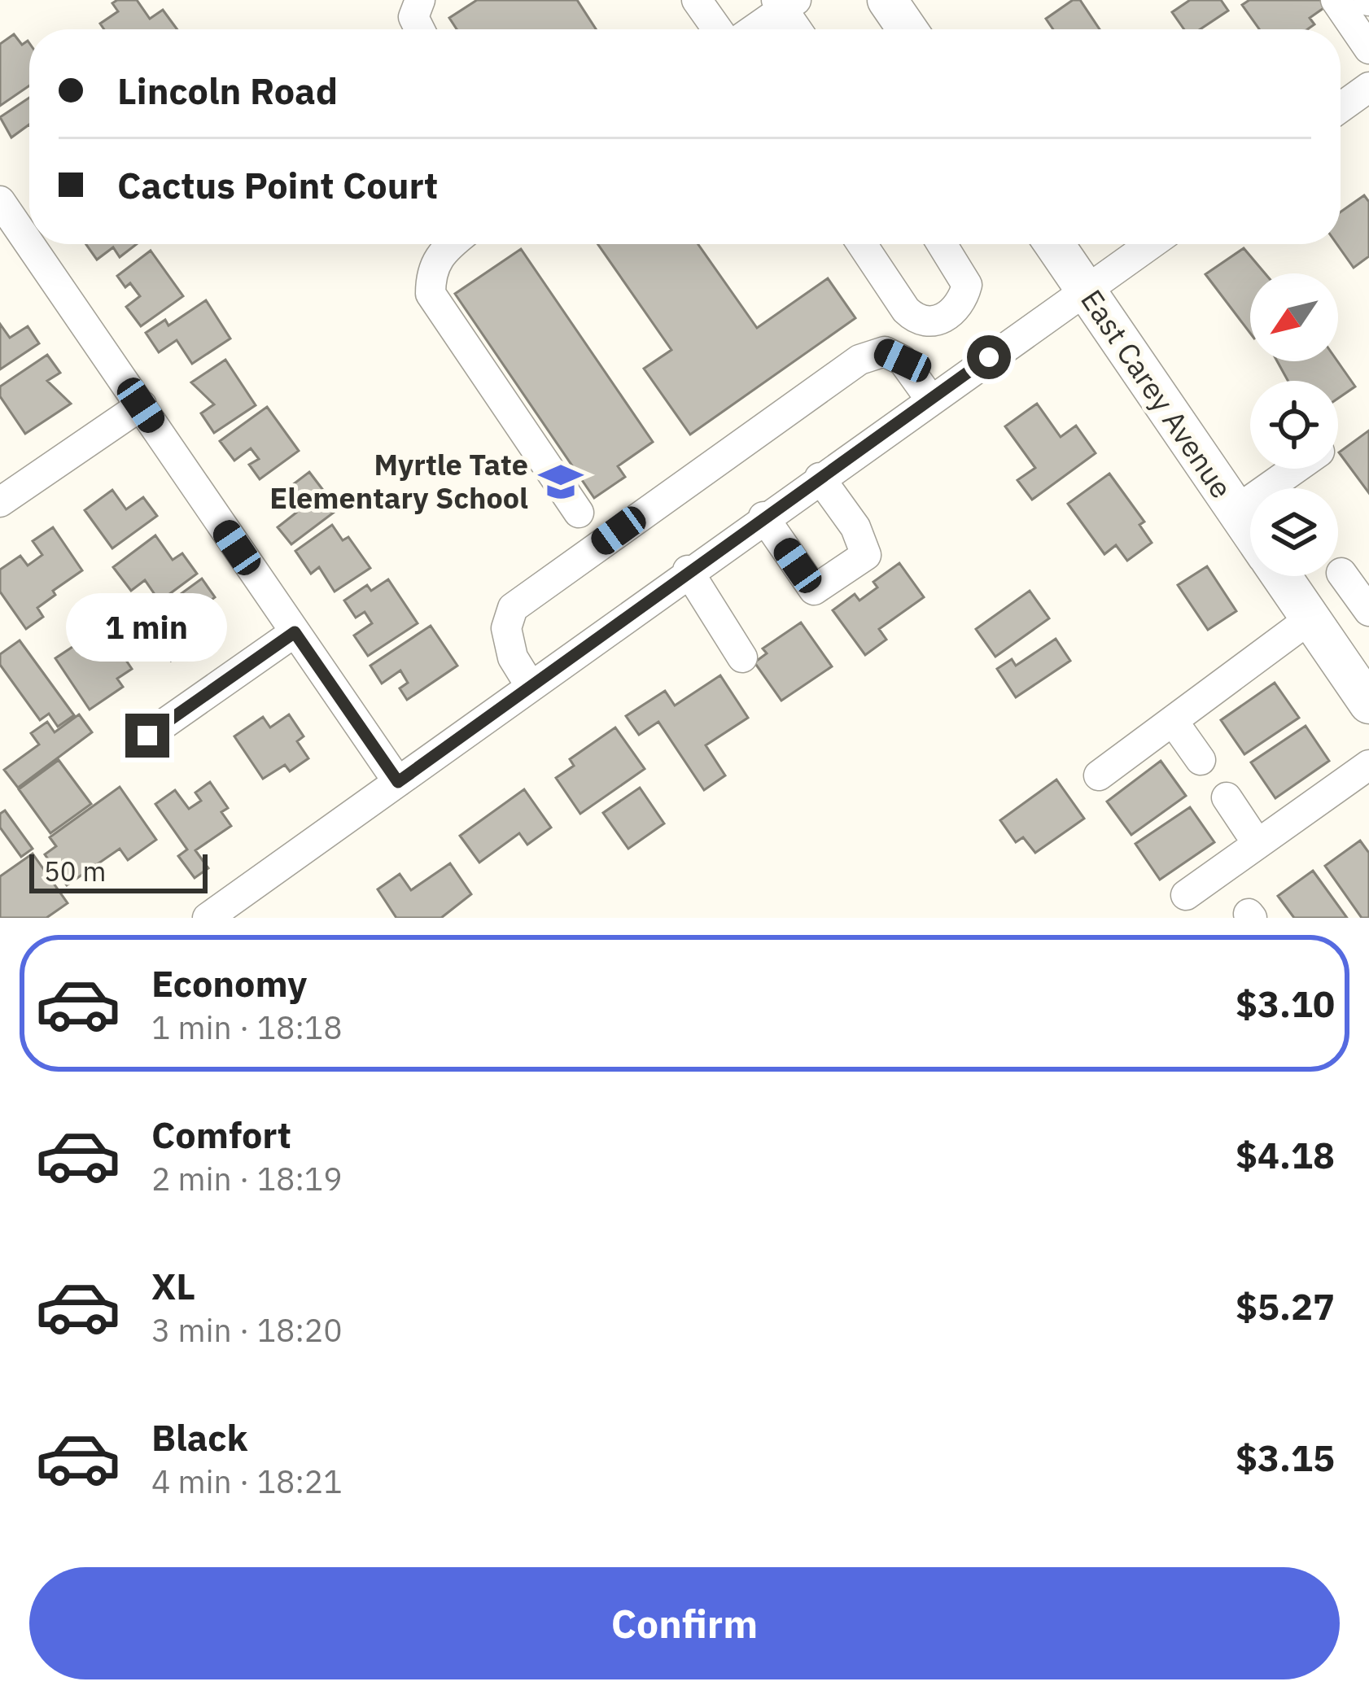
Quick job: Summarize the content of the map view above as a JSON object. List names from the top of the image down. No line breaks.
{"streets":{"main road":["East Carey Avenue"]},"places":{"school or university":["Myrtle Tate Elementary School"]},"scale_bar":"50 m","north":"bottom left","page":{"banner":["Lincoln Road","Cactus Point Court"],"bubble":"1 min","scale":"50 m","list":[{"name":"Economy","note":"1 min · 18:18","value":"$3.10"},{"name":"Comfort","note":"2 min · 18:19","value":"$4.18"},{"name":"XL","note":"3 min · 18:20","value":"$5.27"},{"name":"Black","note":"4 min · 18:21","value":"$3.15"}],"buttons":"Confirm"}}
